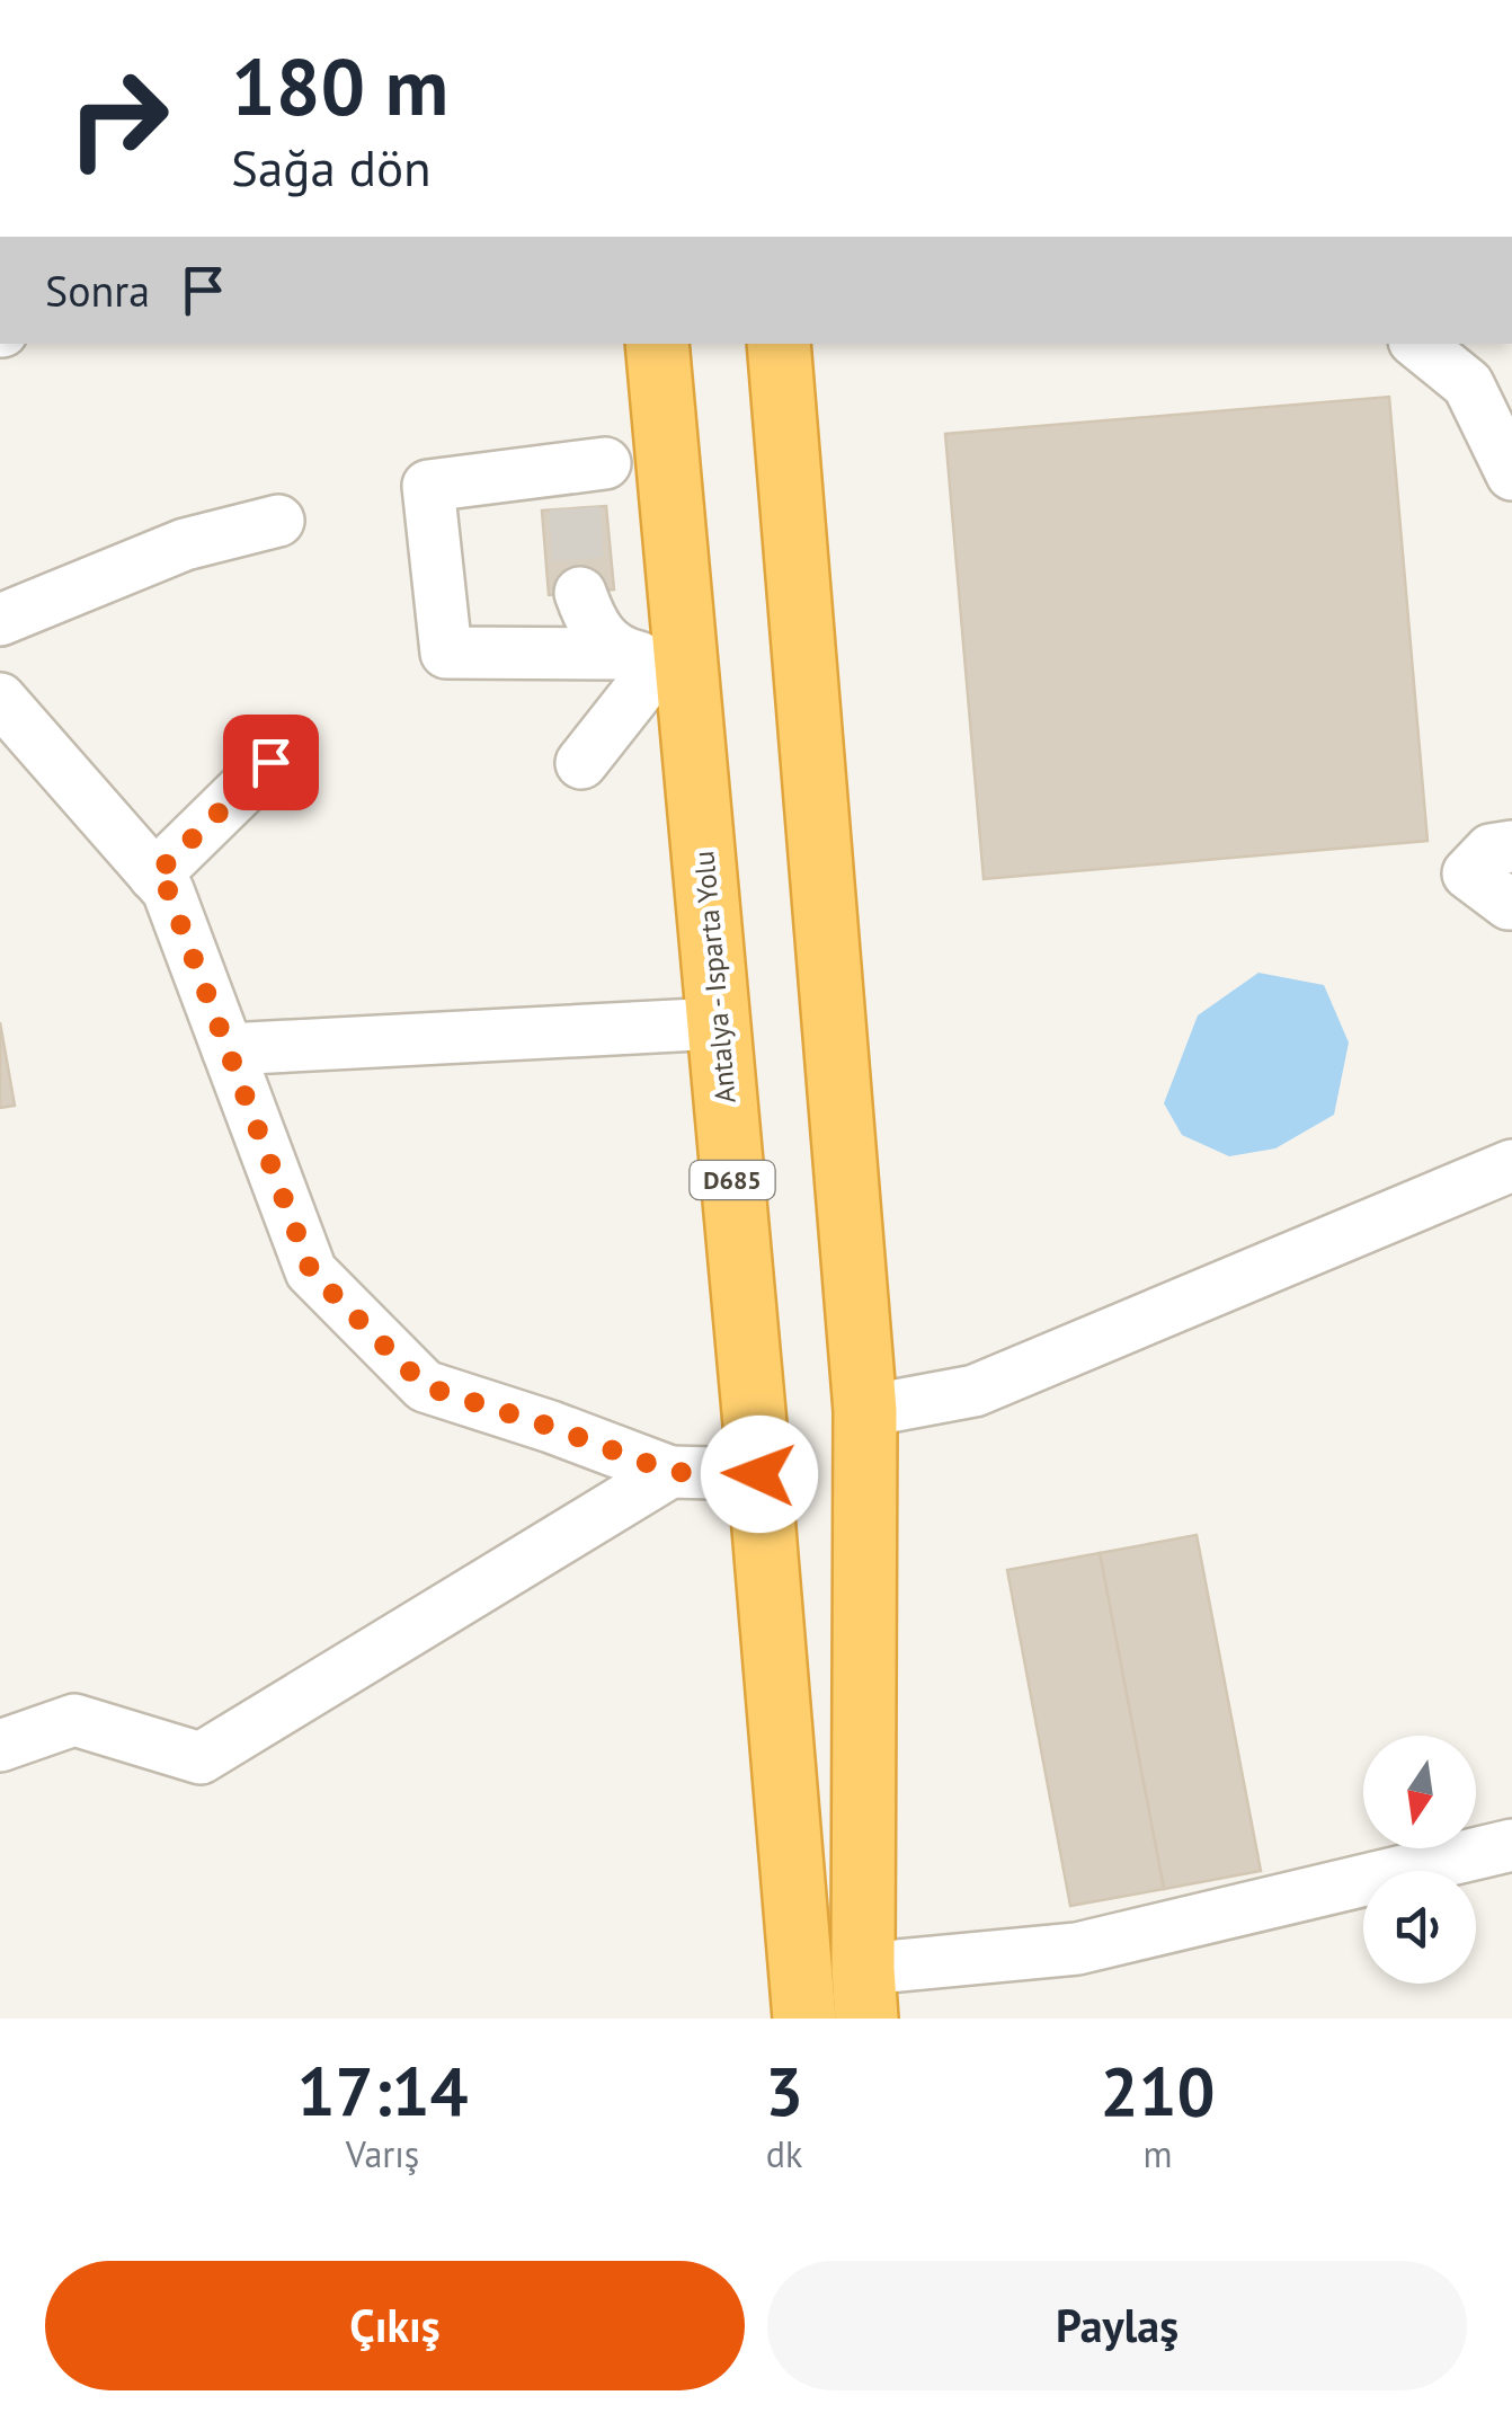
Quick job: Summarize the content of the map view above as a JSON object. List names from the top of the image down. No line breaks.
{"streets":{"highway":["Antalya - Isparta Yolu","D685"]},"north":"bottom","page":{"turn":["180 m","Sağa dön"],"then":"Sonra","eta":["17:14","Varış","3","dk","210","m"],"buttons":["Çıkış","Paylaş"]}}
